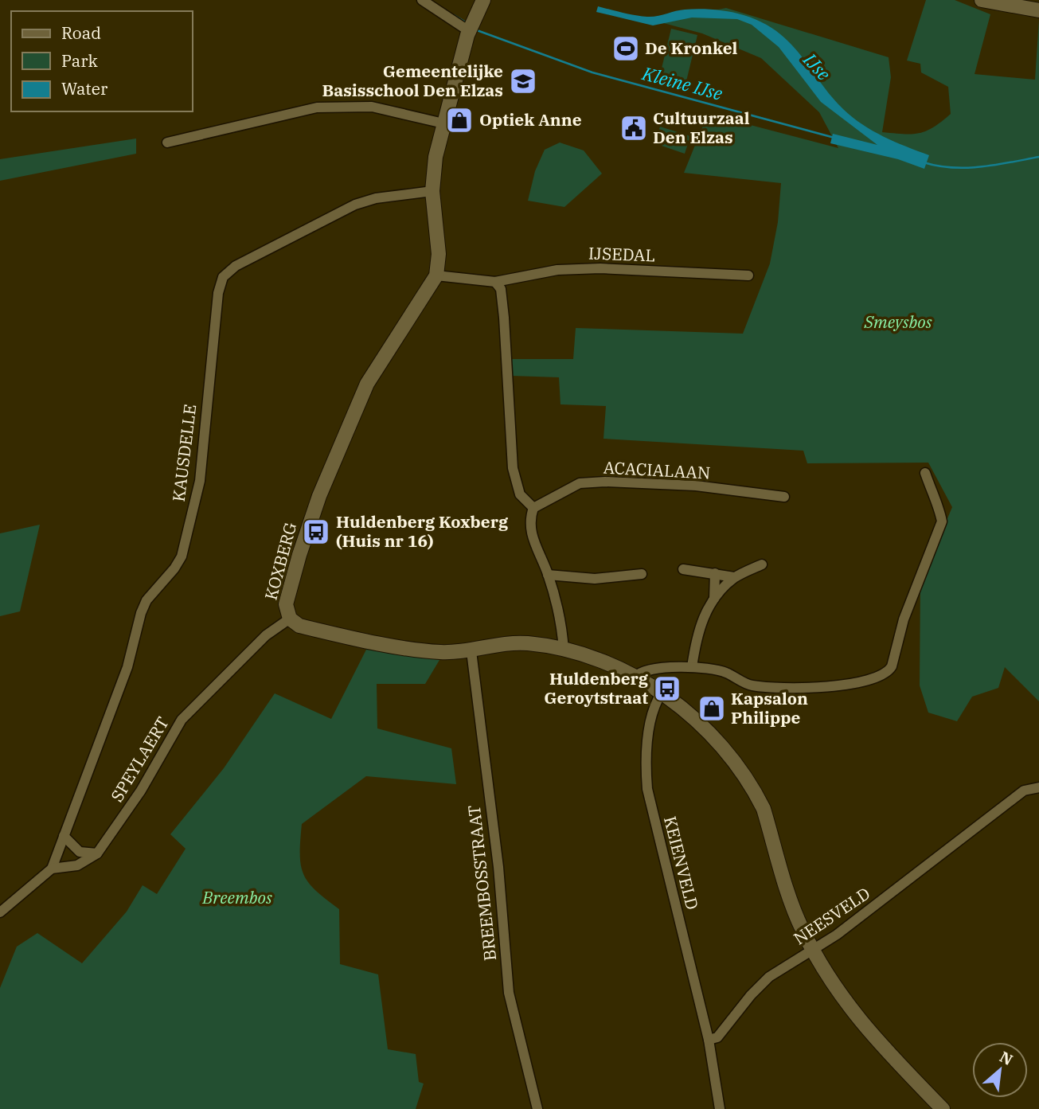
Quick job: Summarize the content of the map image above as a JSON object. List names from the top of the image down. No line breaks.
{"streets":{"street":["IJSEDAL","KAUSDELLE","ACACIALAAN","KOXBERG","SPEYLAERT","KEIENVELD","BREEMBOSSTRAAT","NEESVELD"]},"crossings":[["IJSEDAL","KOXBERG"],["KAUSDELLE","KOXBERG"],["KOXBERG","SPEYLAERT"],["KOXBERG","KEIENVELD"],["KOXBERG","BREEMBOSSTRAAT"],["KOXBERG","NEESVELD"],["KEIENVELD","NEESVELD"]],"water":["IJse","Kleine IJse"],"parks":["Smeysbos","Breembos"],"places":{"sports":["De Kronkel"],"school or university":["Gemeentelijke Basisschool Den Elzas"],"shop":["Optiek Anne","Kapsalon Philippe"],"public building":["Cultuurzaal Den Elzas"],"bus stop":["Huldenberg Koxberg (Huis nr 16)","Huldenberg Geroytstraat"]},"legend":["Road","Park","Water"],"north":"top right"}
